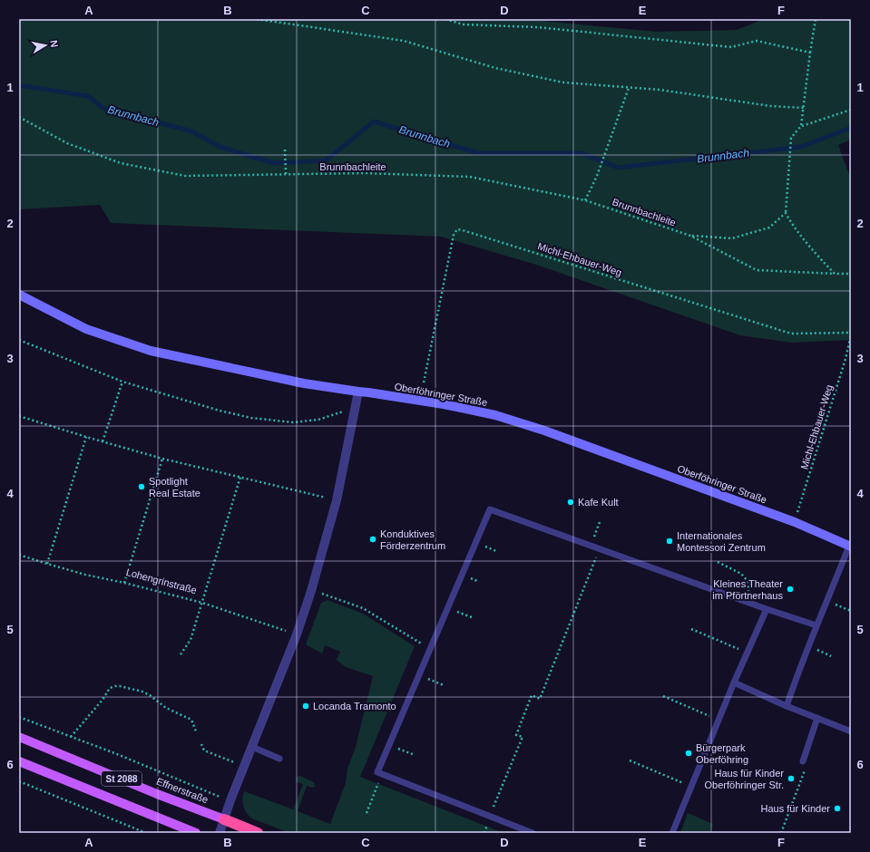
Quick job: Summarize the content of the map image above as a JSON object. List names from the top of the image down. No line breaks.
{"streets":{"highway":["St 2088","Effnerstraße"],"main road":["Oberföhringer Straße"],"path":["Brunnbachleite","Michl-Ehbauer-Weg","Lohengrinstraße"]},"crossings":[["Michl-Ehbauer-Weg","Oberföhringer Straße"]],"water":["Brunnbach"],"places":["Spotlight Real Estate","Kafe Kult","Konduktives Förderzentrum","Internationales Montessori Zentrum","Kleines Theater im Pförtnerhaus","Locanda Tramonto","Bürgerpark Oberföhring","Haus für Kinder Oberföhringer Str.","Haus für Kinder"],"north":"right","grid":{"columns":["A","B","C","D","E","F"],"rows":["1","2","3","4","5","6"]}}
